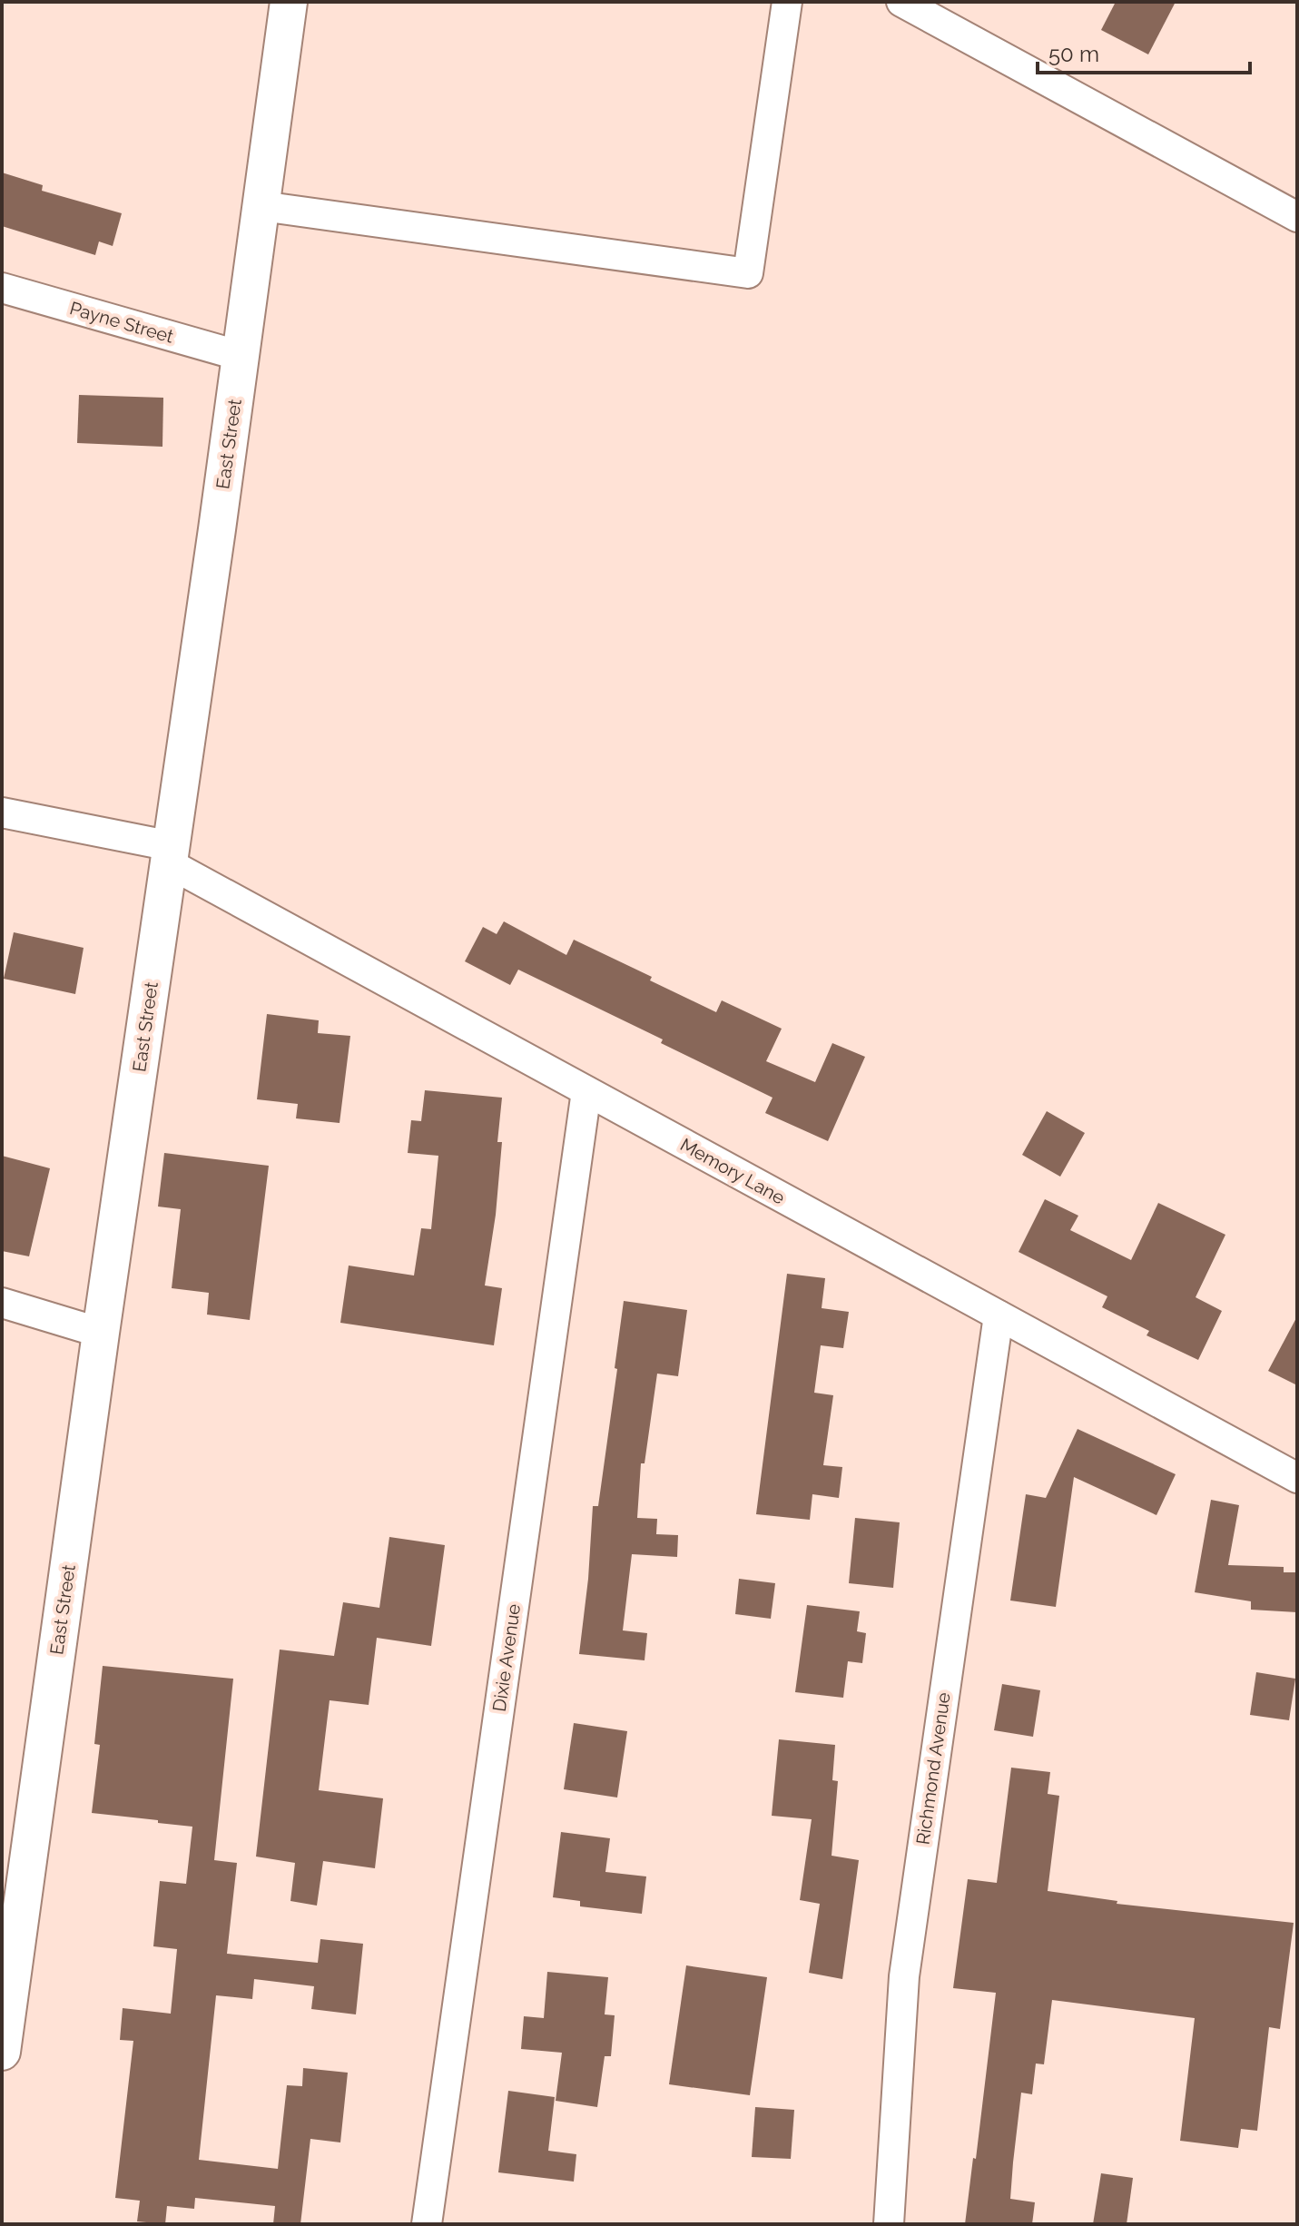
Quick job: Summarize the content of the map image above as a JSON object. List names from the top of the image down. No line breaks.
{"streets":{"street":["Payne Street","East Street","Memory Lane","Dixie Avenue","Richmond Avenue"]},"crossings":[["Payne Street","East Street"],["East Street","Memory Lane"],["Memory Lane","Dixie Avenue"],["Memory Lane","Richmond Avenue"]],"scale_bar":"50 m"}
